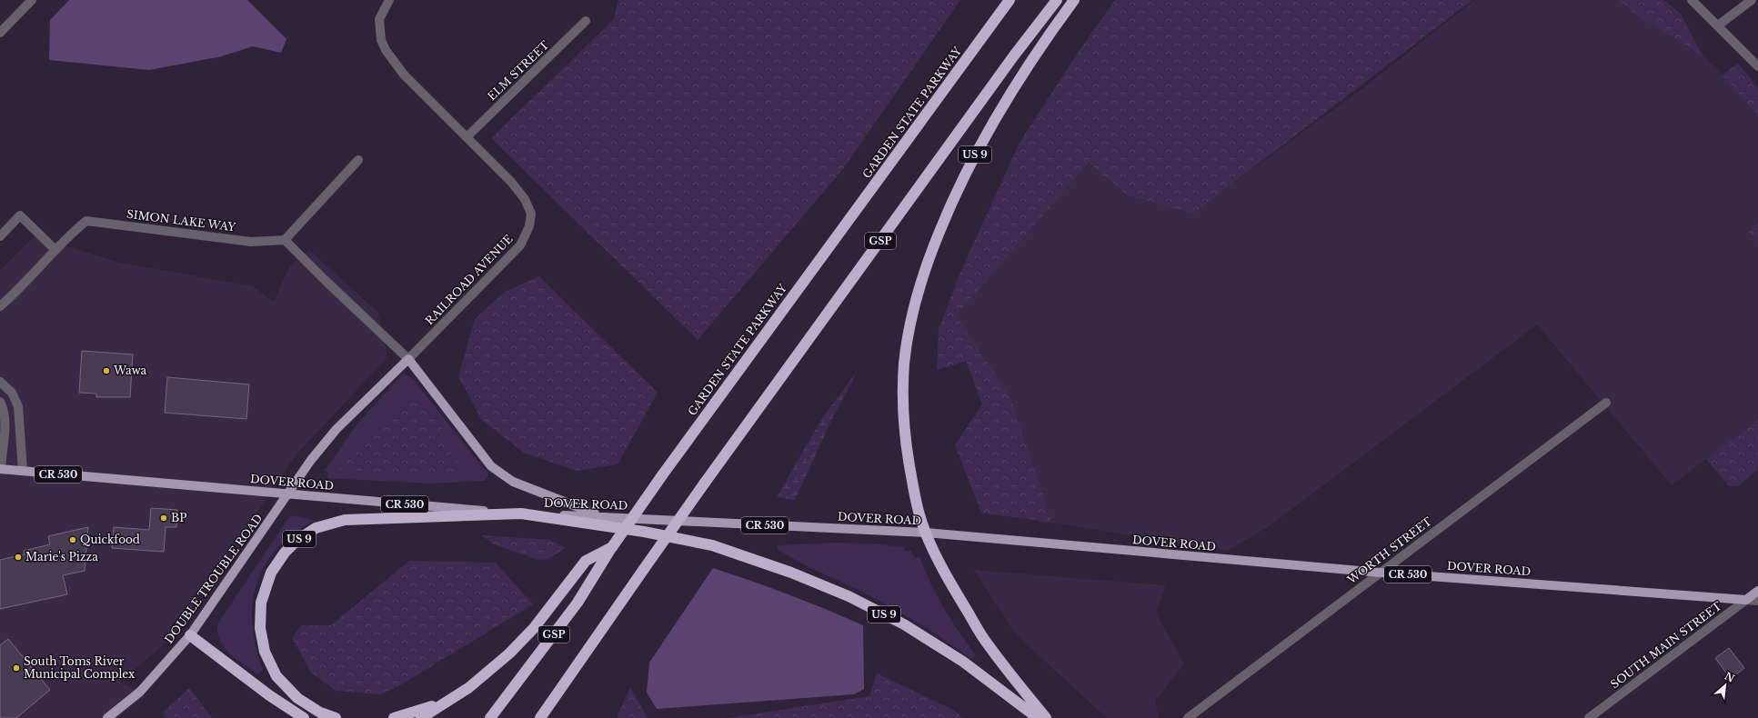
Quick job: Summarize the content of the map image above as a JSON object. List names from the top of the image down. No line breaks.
{"streets":{"highway":["GARDEN STATE PARKWAY","US 9","GSP"],"main road":["RAILROAD AVENUE","CR 530","DOVER ROAD","DOUBLE TROUBLE ROAD","SOUTH MAIN STREET"],"street":["ELM STREET","SIMON LAKE WAY","WORTH STREET"]},"crossings":[["ELM STREET","RAILROAD AVENUE"],["US 9","DOVER ROAD"],["RAILROAD AVENUE","DOVER ROAD"],["RAILROAD AVENUE","DOUBLE TROUBLE ROAD"],["DOVER ROAD","WORTH STREET"],["DOVER ROAD","DOUBLE TROUBLE ROAD"],["DOVER ROAD","SOUTH MAIN STREET"]],"places":["Wawa","BP","Quickfood","Marie's Pizza","South Toms River Municipal Complex"],"north":"top right"}
